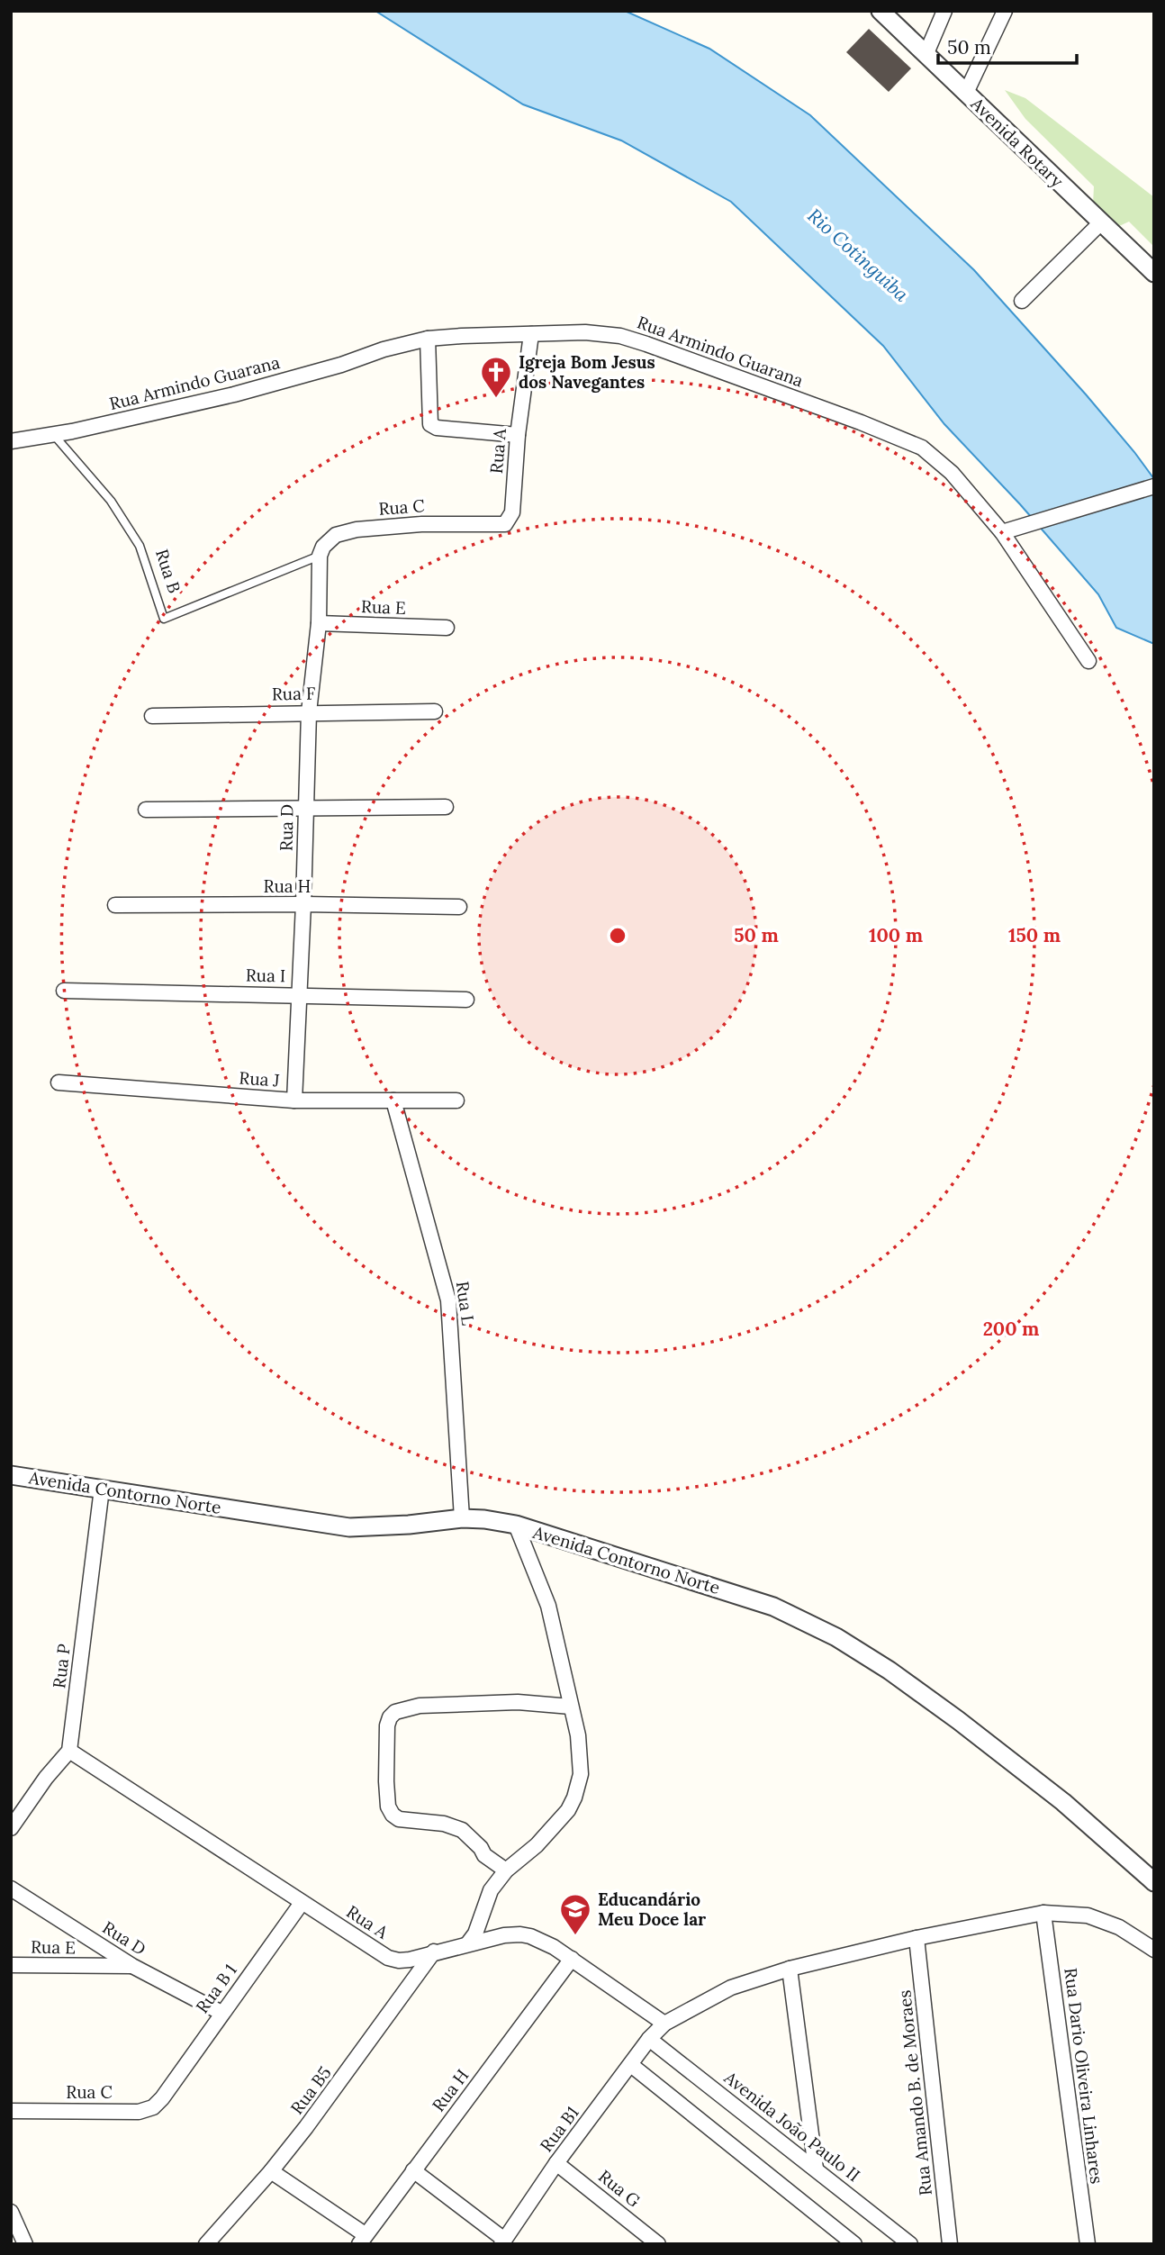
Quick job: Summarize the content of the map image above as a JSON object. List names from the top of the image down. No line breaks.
{"streets":{"street":["Avenida Rotary","Rua Armindo Guarana","Rua A","Rua C","Rua E","Rua F","Rua D","Rua H","Rua I","Rua J","Rua L","Avenida Contorno Norte","Rua P","Rua B 1","Rua Dario Oliveira Linhares","Rua B5","Rua Amando B. de Moraes","Avenida João Paulo II","Rua B1","Rua G"],"lane":["Rua B"]},"crossings":[["Rua Armindo Guarana","Rua A"],["Rua Armindo Guarana","Rua B"],["Rua A","Rua C"],["Rua A","Rua H"],["Rua A","Rua P"],["Rua A","Rua B 1"],["Rua A","Rua B5"],["Rua A","Rua B1"],["Rua C","Rua B"],["Rua C","Rua D"],["Rua C","Rua B 1"],["Rua B","Rua D"],["Rua E","Rua D"],["Rua F","Rua D"],["Rua D","Rua H"],["Rua D","Rua I"],["Rua D","Rua J"],["Rua D","Rua B 1"],["Rua J","Rua L"],["Rua L","Avenida Contorno Norte"],["Avenida Contorno Norte","Rua P"],["Rua Dario Oliveira Linhares","Rua B1"],["Rua Amando B. de Moraes","Rua B1"],["Avenida João Paulo II","Rua B1"],["Rua B1","Rua G"]],"water":["Rio Cotinguiba"],"places":{"church":["Igreja Bom Jesus dos Navegantes"],"school or university":["Educandário Meu Doce lar"]},"scale_bar":"50 m","rings":["50 m","100 m","150 m","200 m"]}
